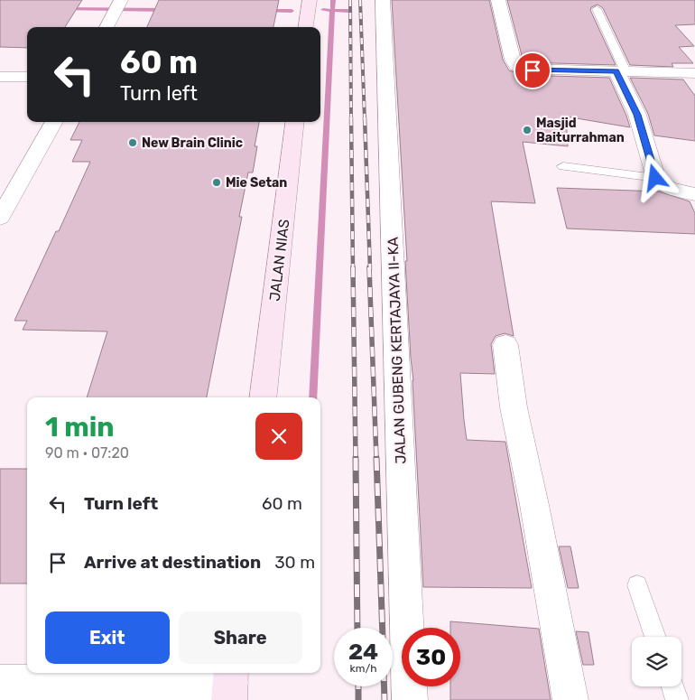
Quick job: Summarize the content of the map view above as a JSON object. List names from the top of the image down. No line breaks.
{"streets":{"street":["JALAN NIAS","JALAN GUBENG KERTAJAYA II-KA"]},"places":["Masjid Baiturrahman","New Brain Clinic","Mie Setan"],"page":{"turn":["60 m","Turn left"],"heading":["1 min","90 m · 07:20"],"list":[{"name":"Turn left","value":"60 m"},{"name":"Arrive at destination","value":"30 m"}],"buttons":["Exit","Share"],"speed":"24 km/h","limit":"30"}}
